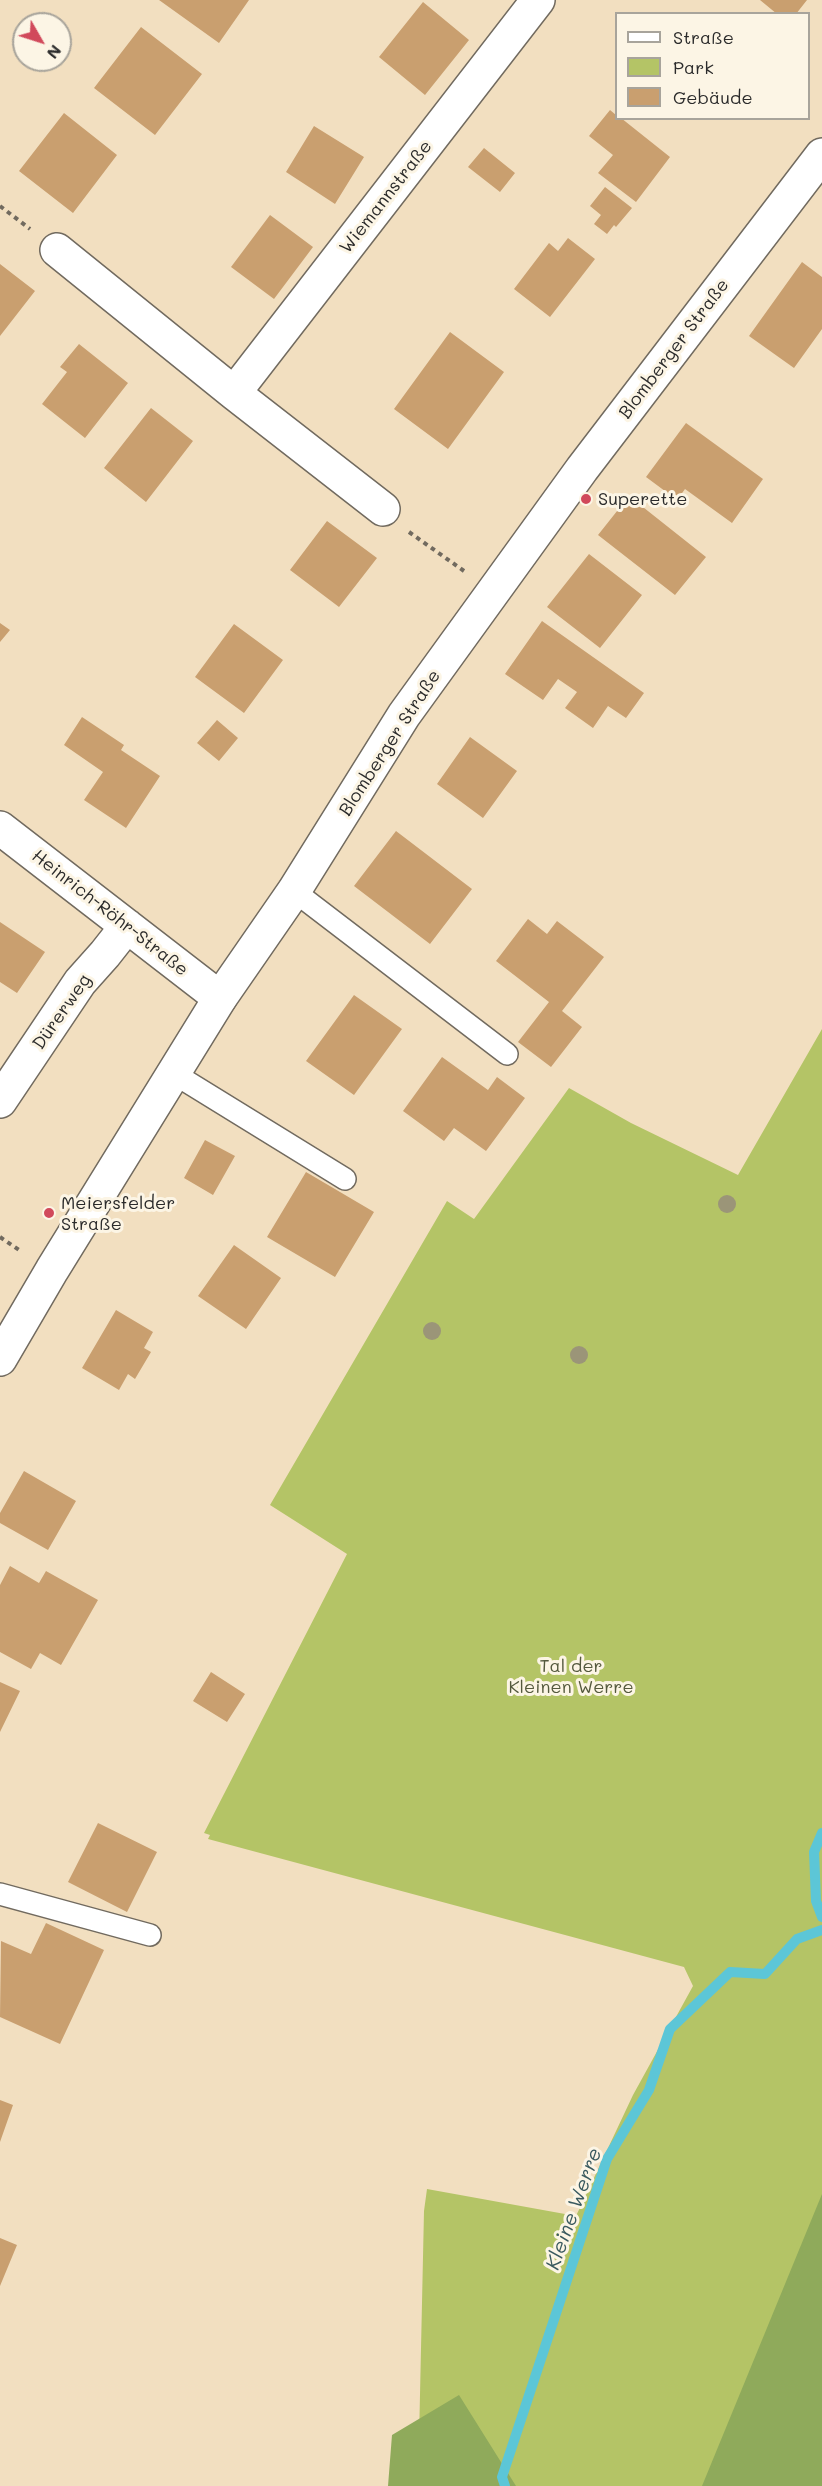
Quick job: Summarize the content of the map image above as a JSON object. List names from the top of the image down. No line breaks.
{"streets":{"street":["Wiemannstraße","Blomberger Straße","Heinrich-Röhr-Straße","Dürerweg"]},"crossings":[["Blomberger Straße","Heinrich-Röhr-Straße"],["Heinrich-Röhr-Straße","Dürerweg"]],"water":["Kleine Werre"],"parks":["Tal der Kleinen Werre"],"places":["Superette","Meiersfelder Straße"],"legend":["Straße","Park","Gebäude"],"north":"bottom right"}
